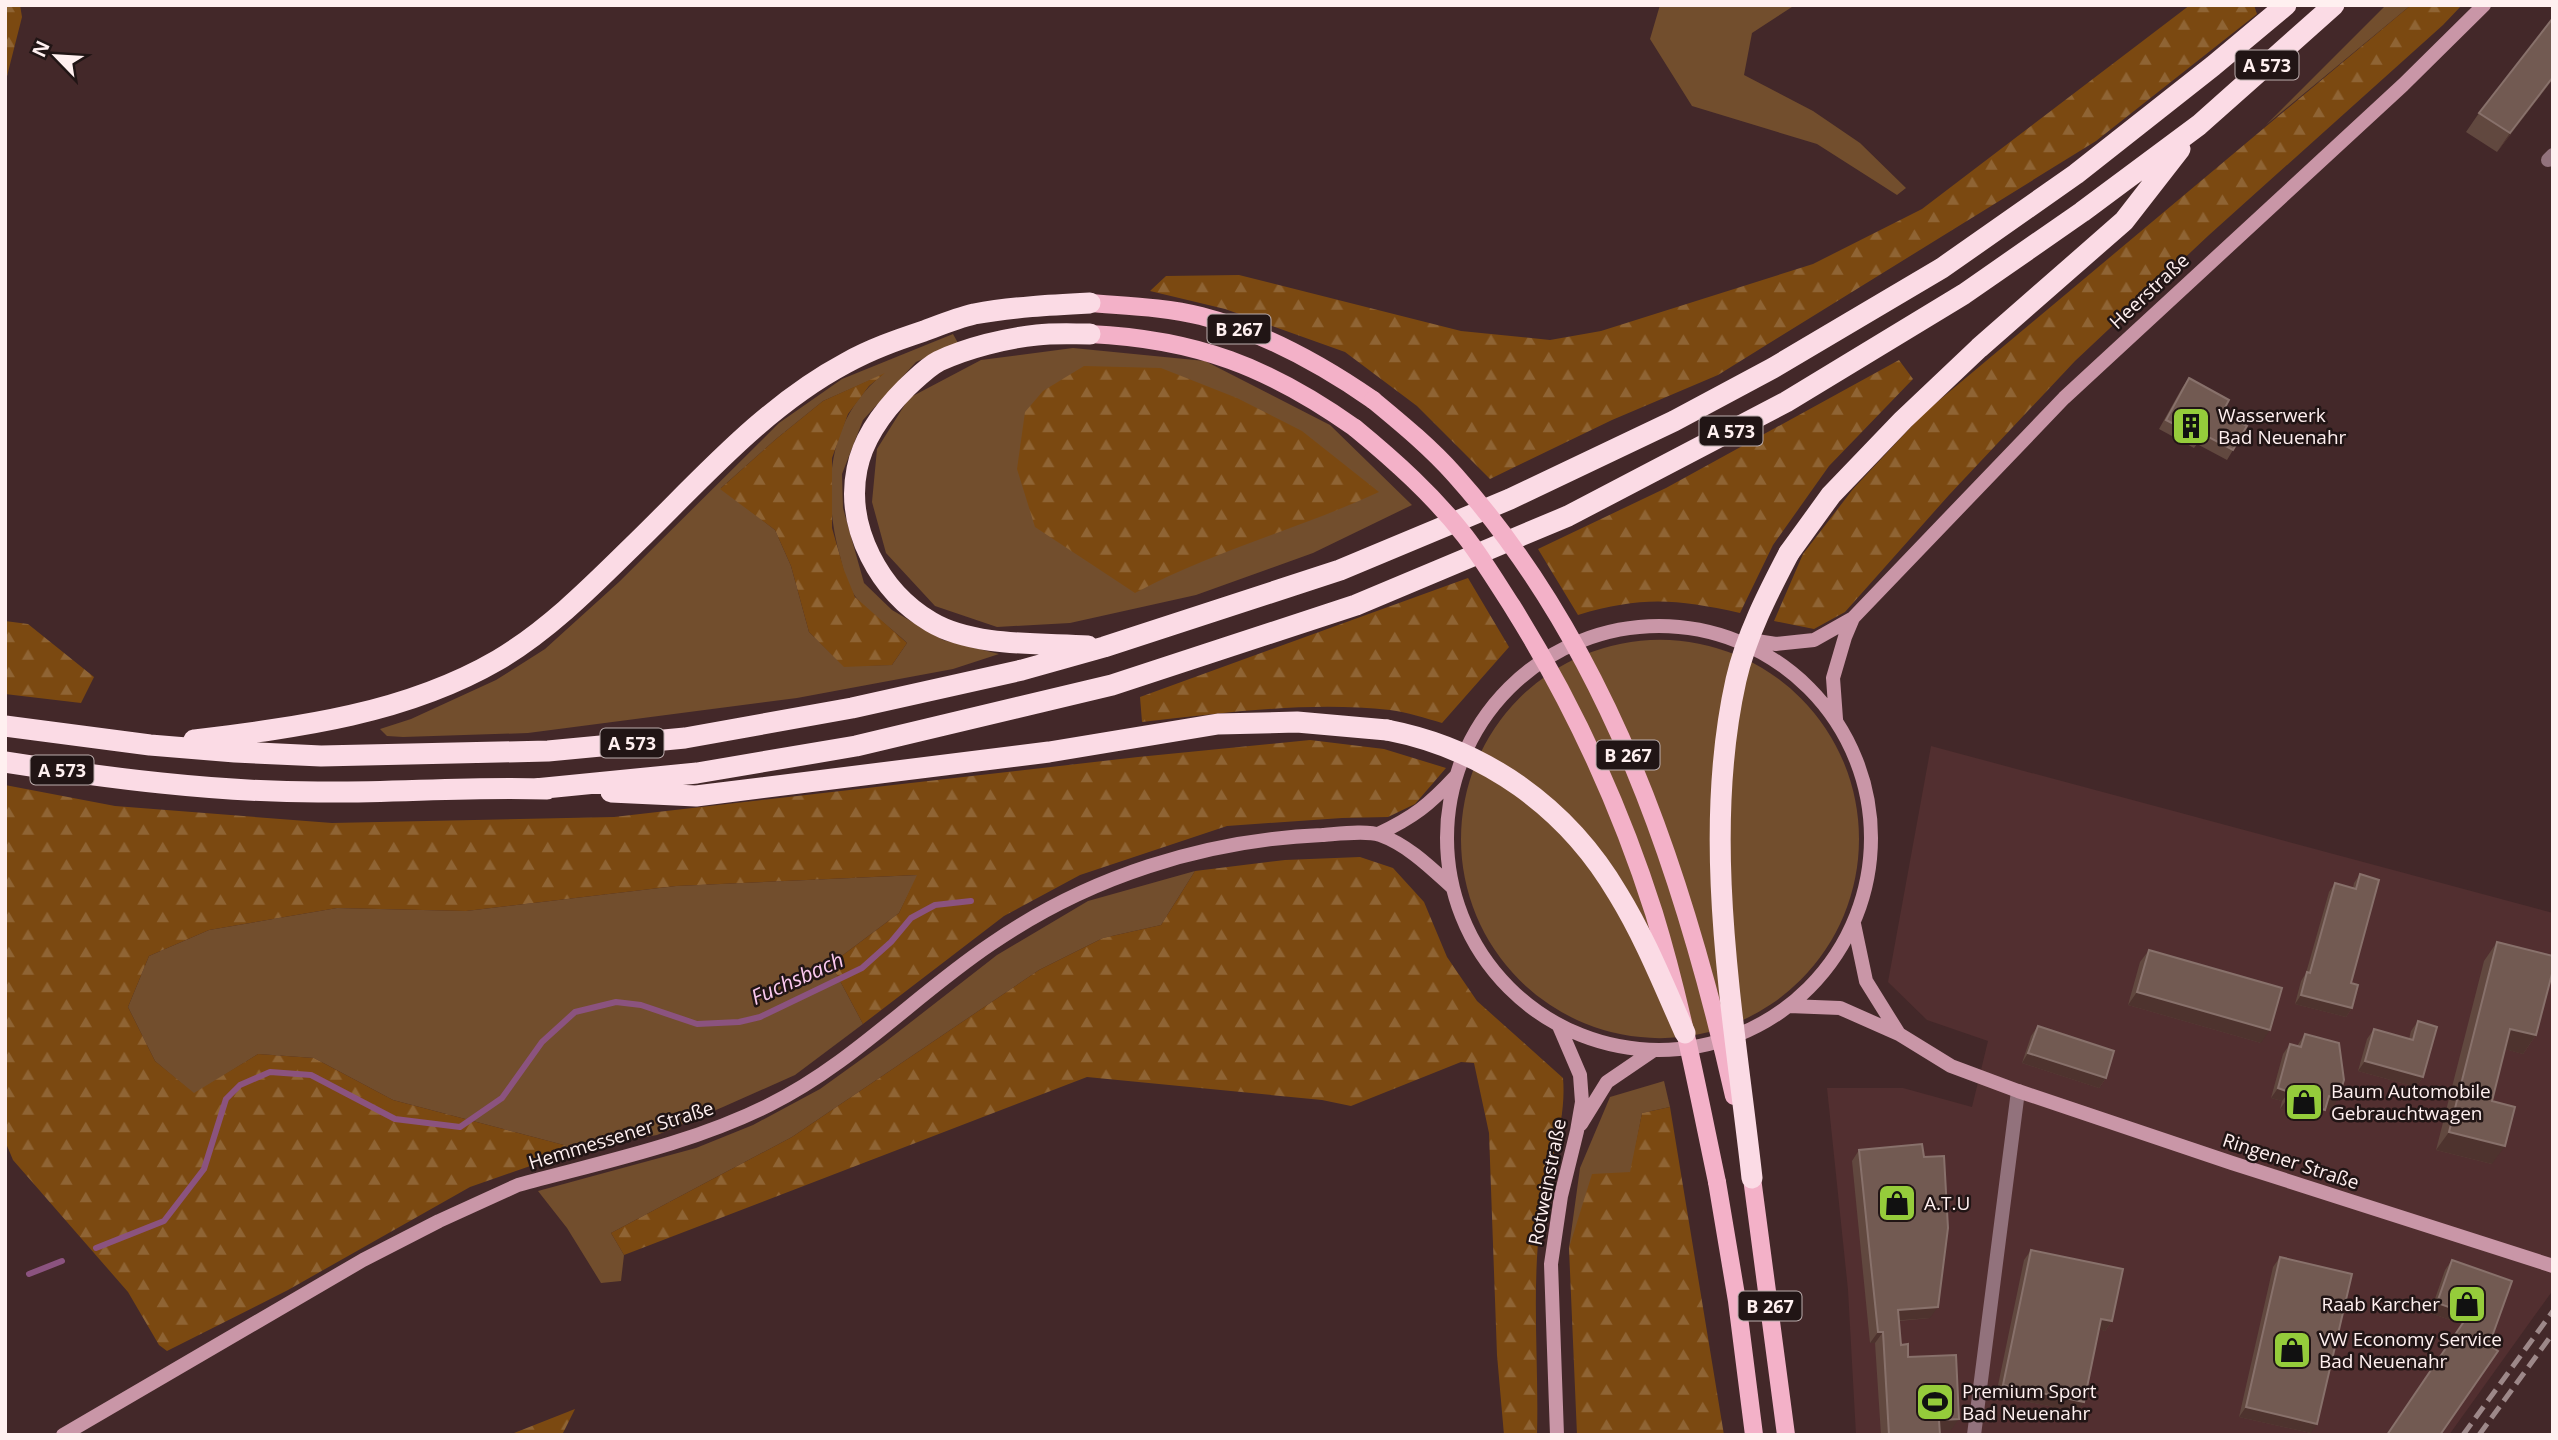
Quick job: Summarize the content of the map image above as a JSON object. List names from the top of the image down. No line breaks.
{"streets":{"highway":["A 573"],"main road":["Heerstraße","B 267","Hemmessener Straße","Ringener Straße","Rotweinstraße"]},"crossings":[["A 573","B 267"]],"water":["Fuchsbach"],"places":{"building":["Wasserwerk Bad Neuenahr"],"shop":["Baum Automobile Gebrauchtwagen","A.T.U","Raab Karcher","VW Economy Service Bad Neuenahr"],"sports":["Premium Sport Bad Neuenahr"]},"north":"top left"}
